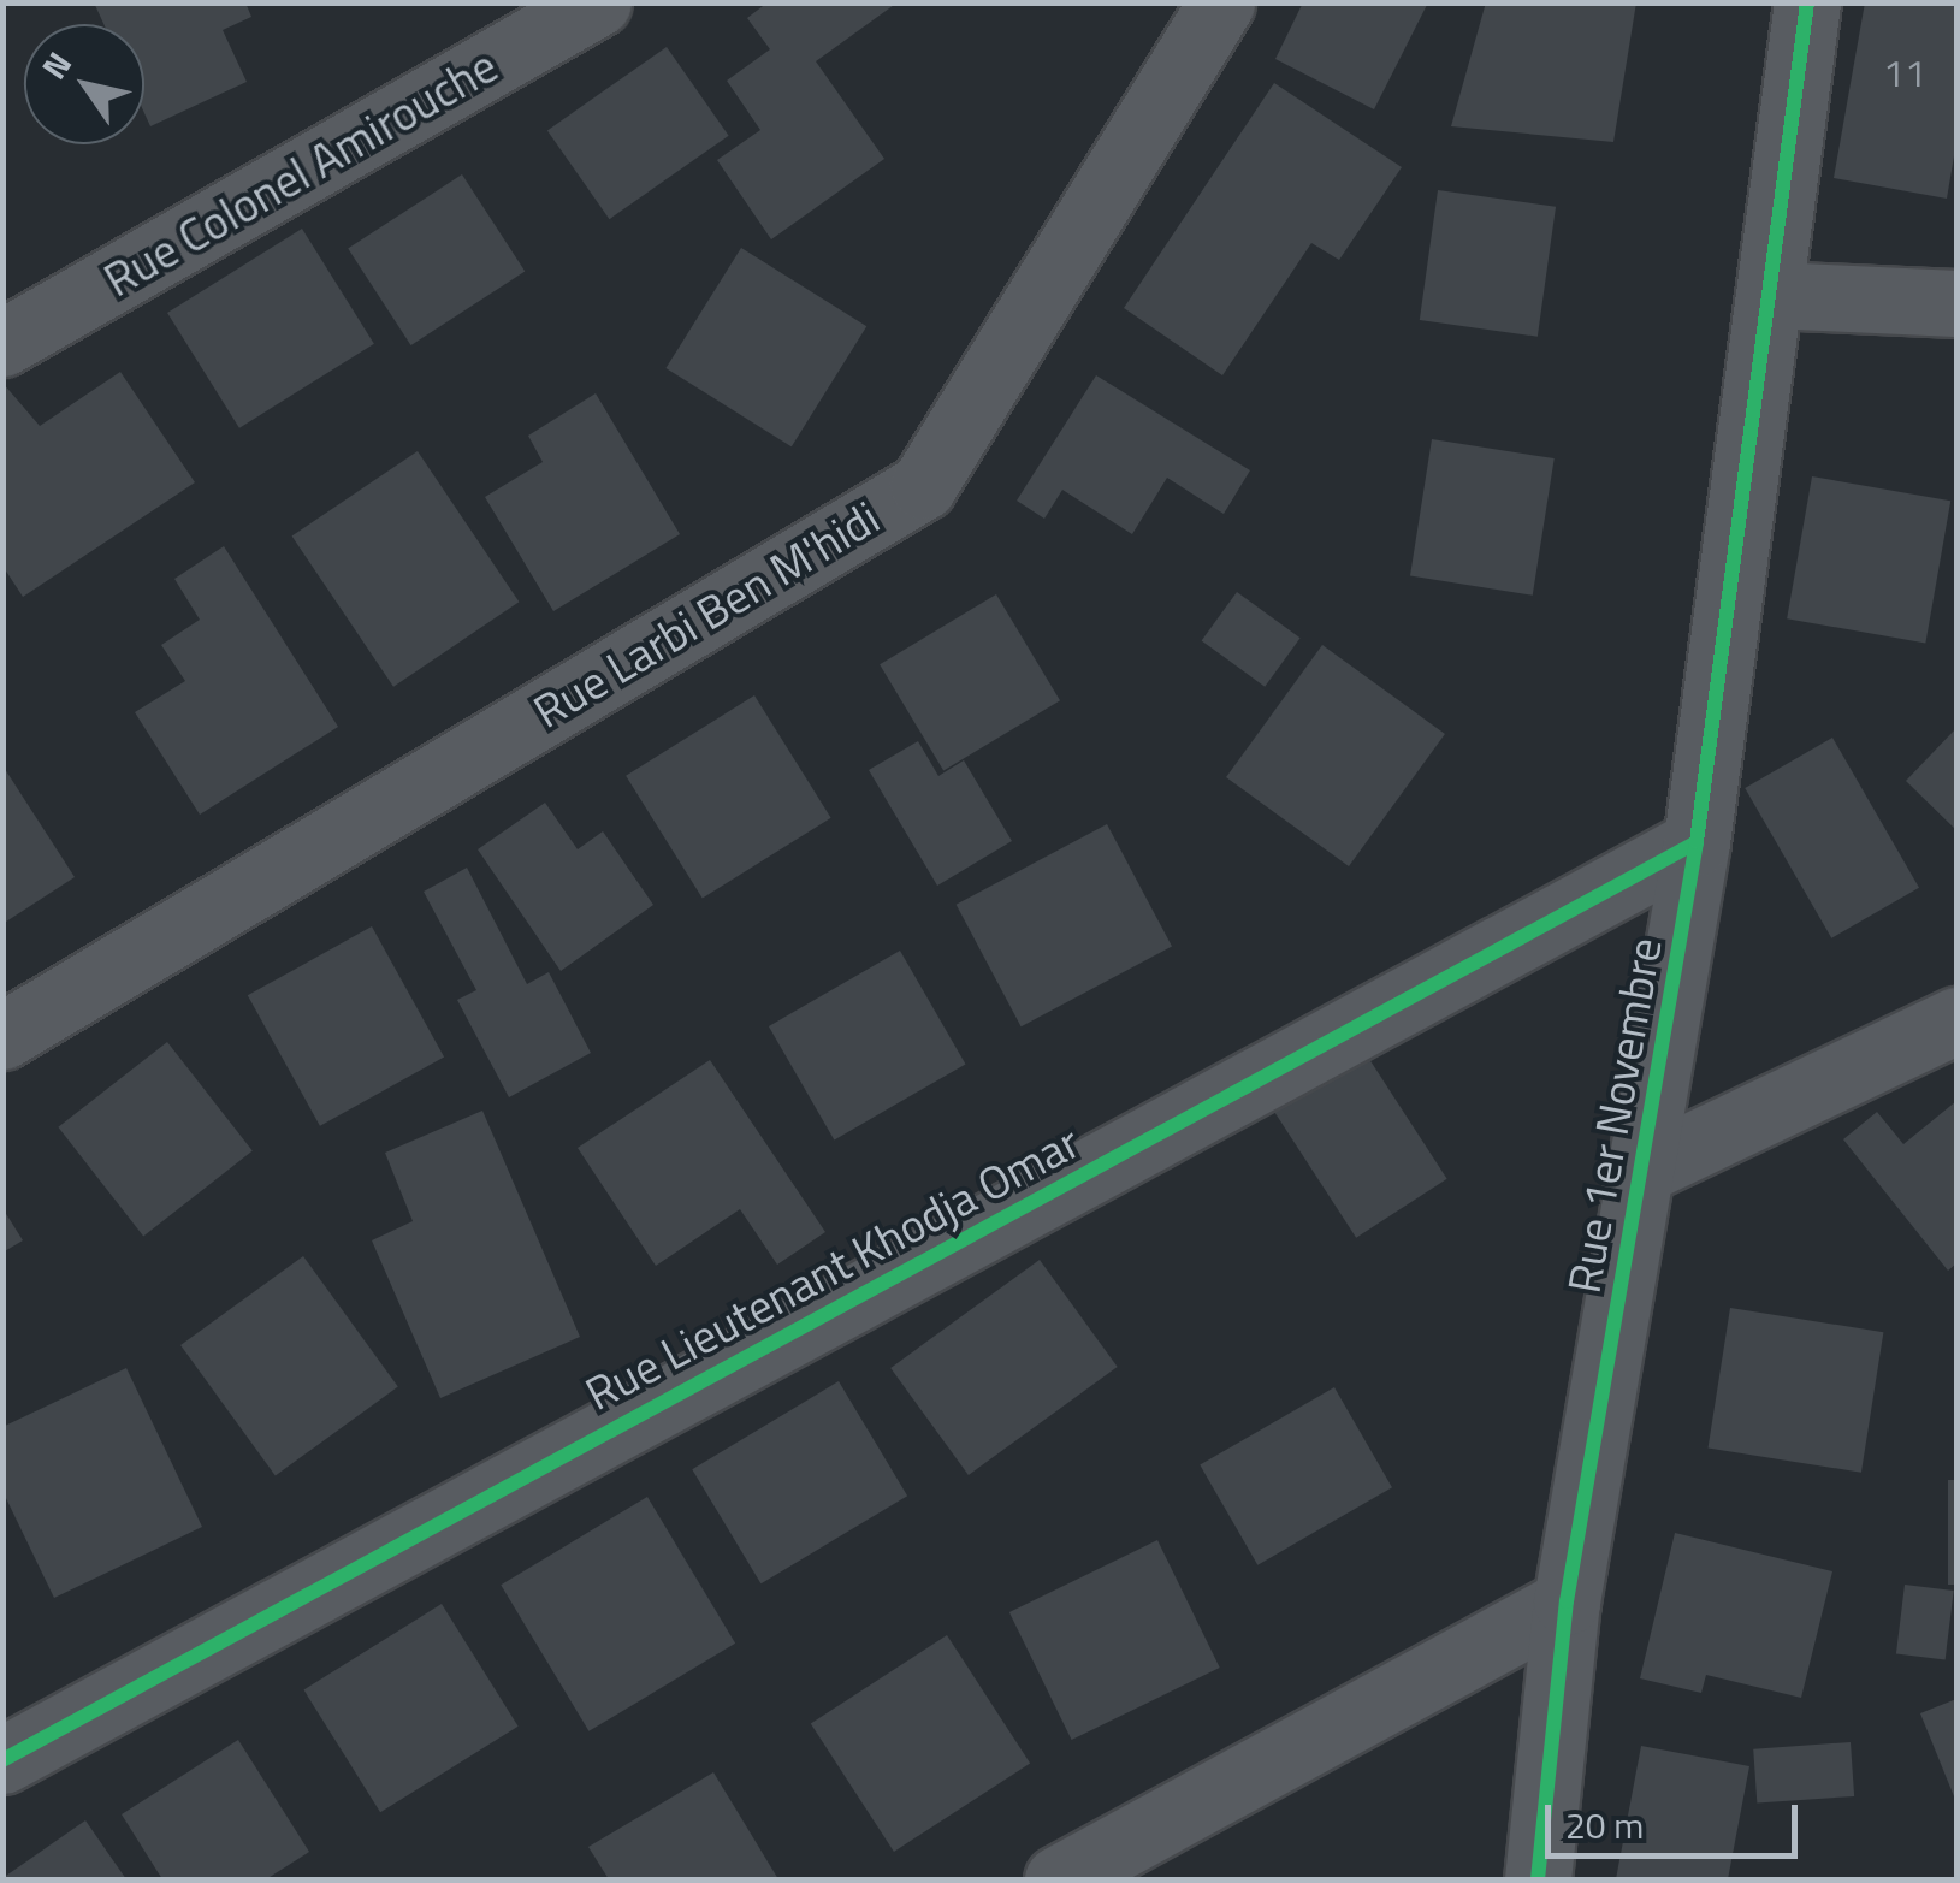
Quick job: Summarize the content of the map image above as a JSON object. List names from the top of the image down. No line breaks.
{"streets":{"street":["Rue Colonel Amirouche","Rue Larbi Ben M'hidi","Rue 1er Novembre","Rue Lieutenant Khodja Omar"]},"crossings":[["Rue 1er Novembre","Rue Lieutenant Khodja Omar"]],"house_numbers":["11"],"scale_bar":"20 m","north":"top left"}
